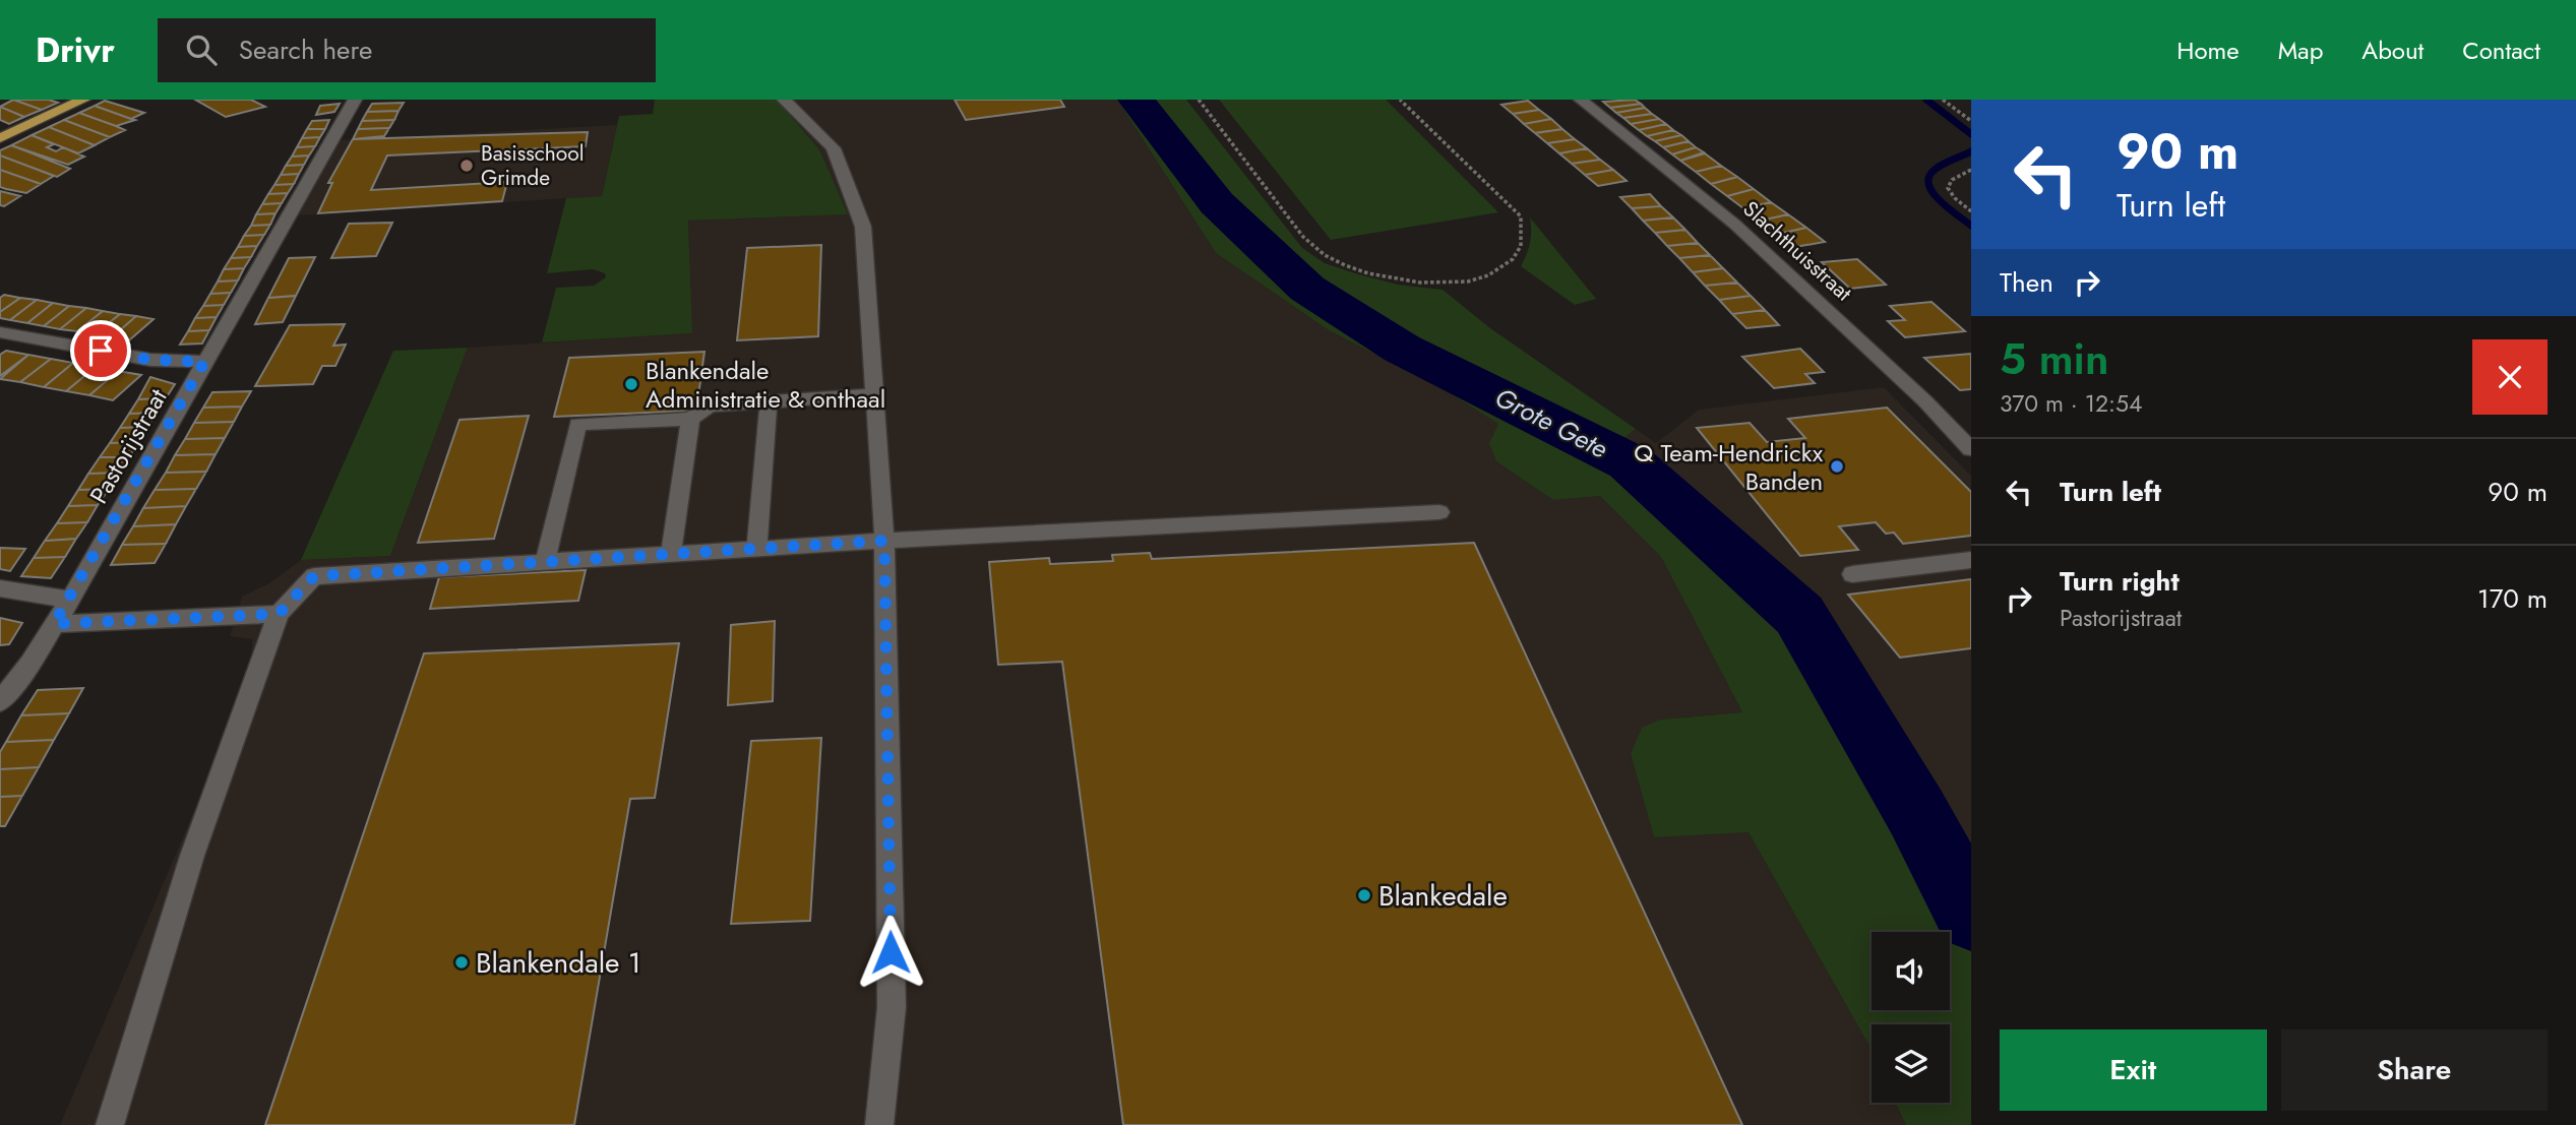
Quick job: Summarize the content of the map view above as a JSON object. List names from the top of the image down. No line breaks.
{"streets":{"street":["Slachthuisstraat","Pastorijstraat"]},"water":["Grote Gete"],"places":["Basisschool Grimde","Blankendale Administratie & onthaal","Q Team-Hendrickx Banden","Blankedale","Blankendale 1"],"page":{"header":"Drivr","search":"Search here","nav":["Home","Map","About","Contact"],"turn":["90 m","Turn left"],"then":"Then","heading":["5 min","370 m · 12:54"],"list":[{"name":"Turn left","value":"90 m"},{"name":"Turn right","note":"Pastorijstraat","value":"170 m"}],"buttons":["Exit","Share"]}}
